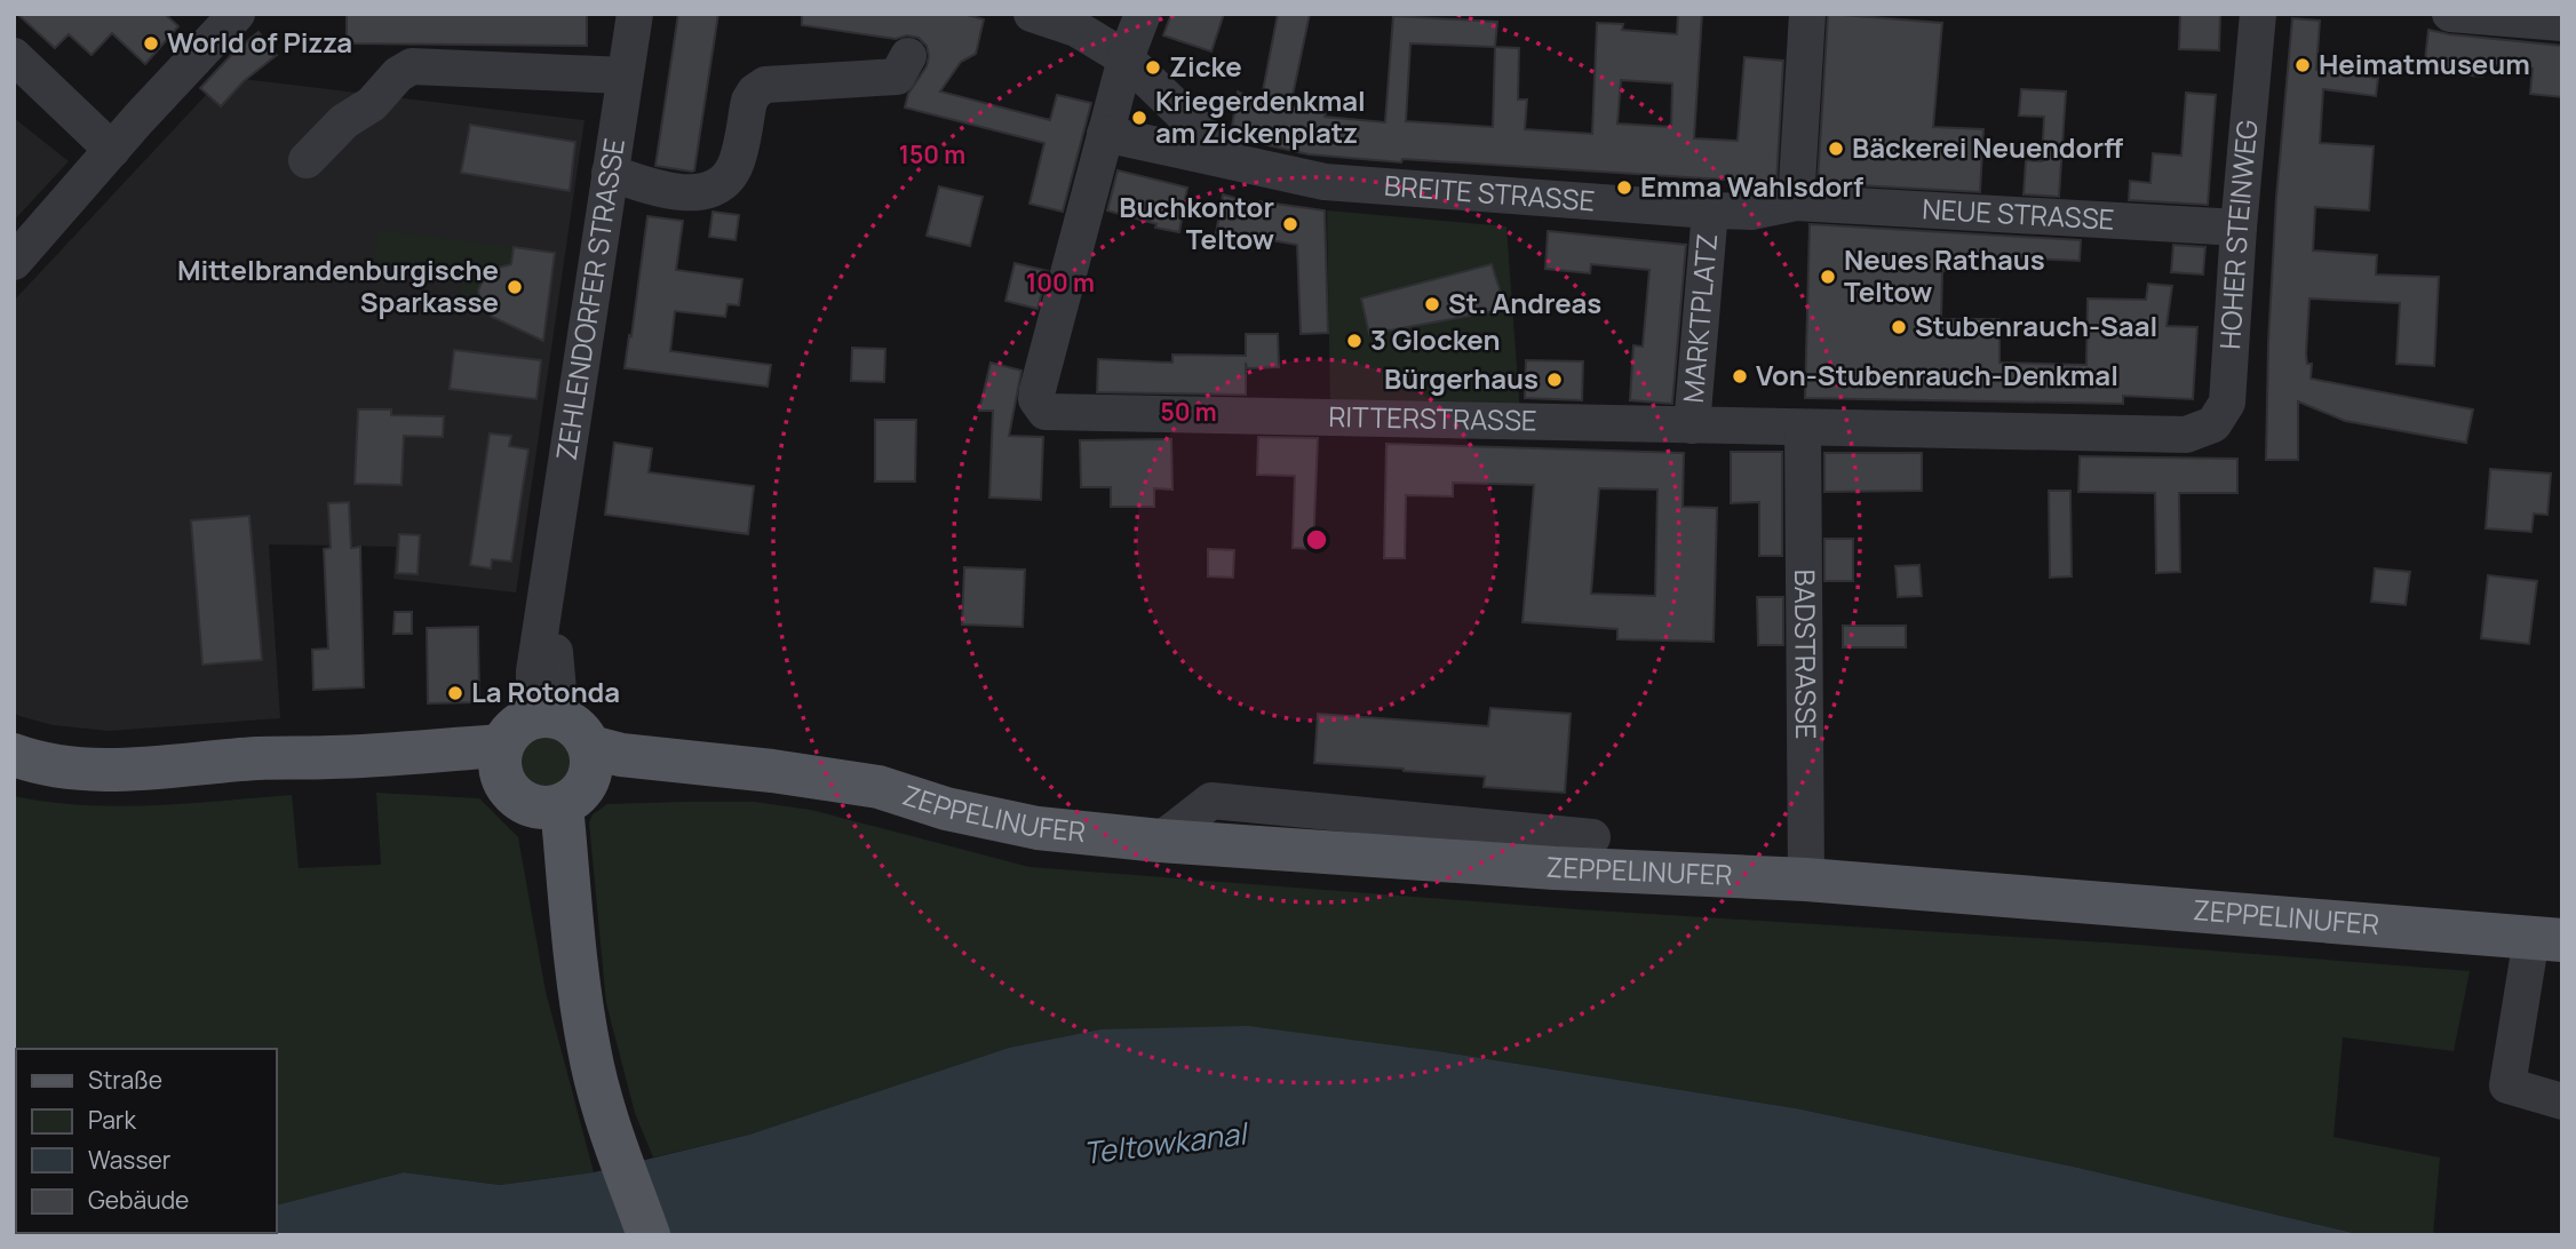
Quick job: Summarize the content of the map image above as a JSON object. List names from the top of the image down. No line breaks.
{"streets":{"main road":["ZEHLENDORFER STRASSE","ZEPPELINUFER"],"street":["BREITE STRASSE","NEUE STRASSE","HOHER STEINWEG","MARKTPLATZ","RITTERSTRASSE","BADSTRASSE"]},"crossings":[["BREITE STRASSE","NEUE STRASSE"],["BREITE STRASSE","MARKTPLATZ"],["BREITE STRASSE","RITTERSTRASSE"],["NEUE STRASSE","HOHER STEINWEG"],["HOHER STEINWEG","RITTERSTRASSE"],["ZEHLENDORFER STRASSE","ZEPPELINUFER"],["MARKTPLATZ","RITTERSTRASSE"],["RITTERSTRASSE","BADSTRASSE"],["BADSTRASSE","ZEPPELINUFER"]],"water":["Teltowkanal"],"places":["World of Pizza","Heimatmuseum","Zicke","Kriegerdenkmal am Zickenplatz","Bäckerei Neuendorff","Emma Wahlsdorf","Buchkontor Teltow","Neues Rathaus Teltow","Mittelbrandenburgische Sparkasse","St. Andreas","Stubenrauch-Saal","3 Glocken","Von-Stubenrauch-Denkmal","Bürgerhaus","La Rotonda"],"legend":["Straße","Park","Wasser","Gebäude"],"rings":["150 m","100 m","50 m"]}
